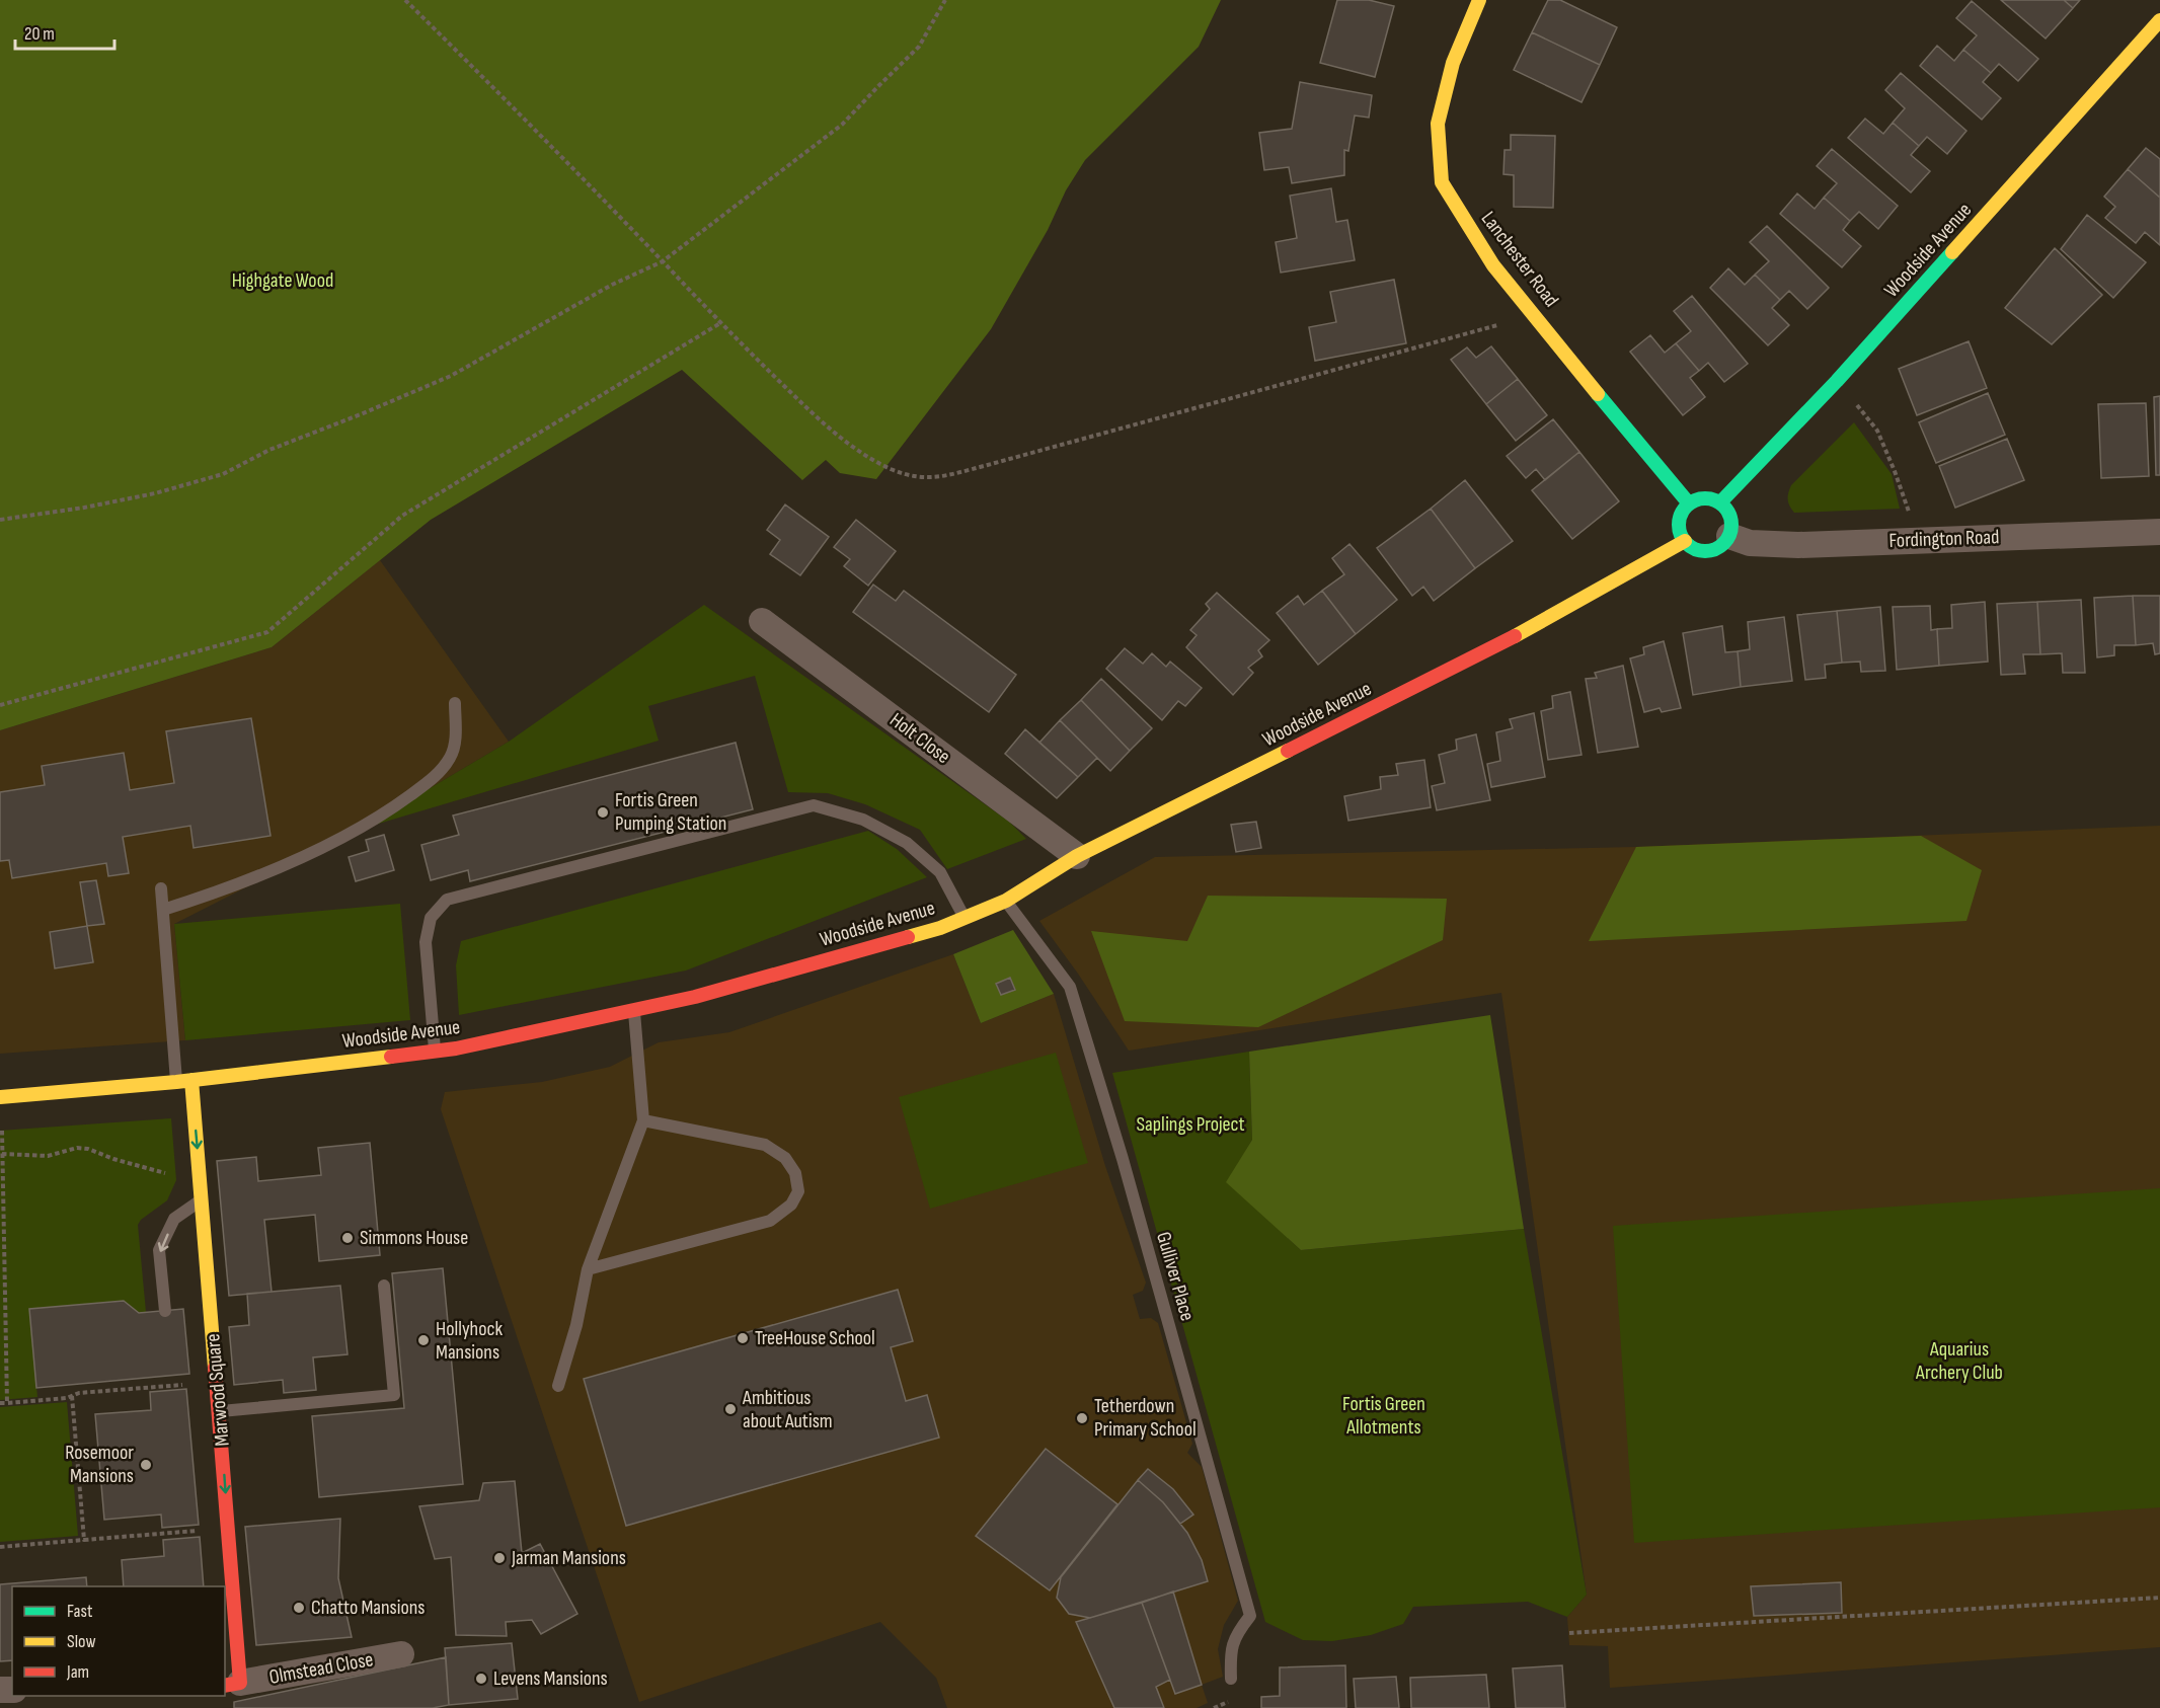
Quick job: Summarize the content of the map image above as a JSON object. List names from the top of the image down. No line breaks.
{"streets":{"street":["Woodside Avenue","Lanchester Road","Fordington Road","Holt Close","Marwood Square","Olmstead Close"],"lane":["Gulliver Place"]},"crossings":[["Woodside Avenue","Lanchester Road"],["Woodside Avenue","Fordington Road"],["Woodside Avenue","Holt Close"],["Woodside Avenue","Gulliver Place"],["Woodside Avenue","Marwood Square"],["Lanchester Road","Fordington Road"],["Marwood Square","Olmstead Close"]],"parks":["Highgate Wood","Saplings Project","Aquarius Archery Club","Fortis Green Allotments"],"places":["Fortis Green Pumping Station","Simmons House","TreeHouse School","Hollyhock Mansions","Ambitious about Autism","Tetherdown Primary School","Rosemoor Mansions","Jarman Mansions","Chatto Mansions","Levens Mansions"],"legend":["Fast","Slow","Jam"],"scale_bar":"20 m"}
